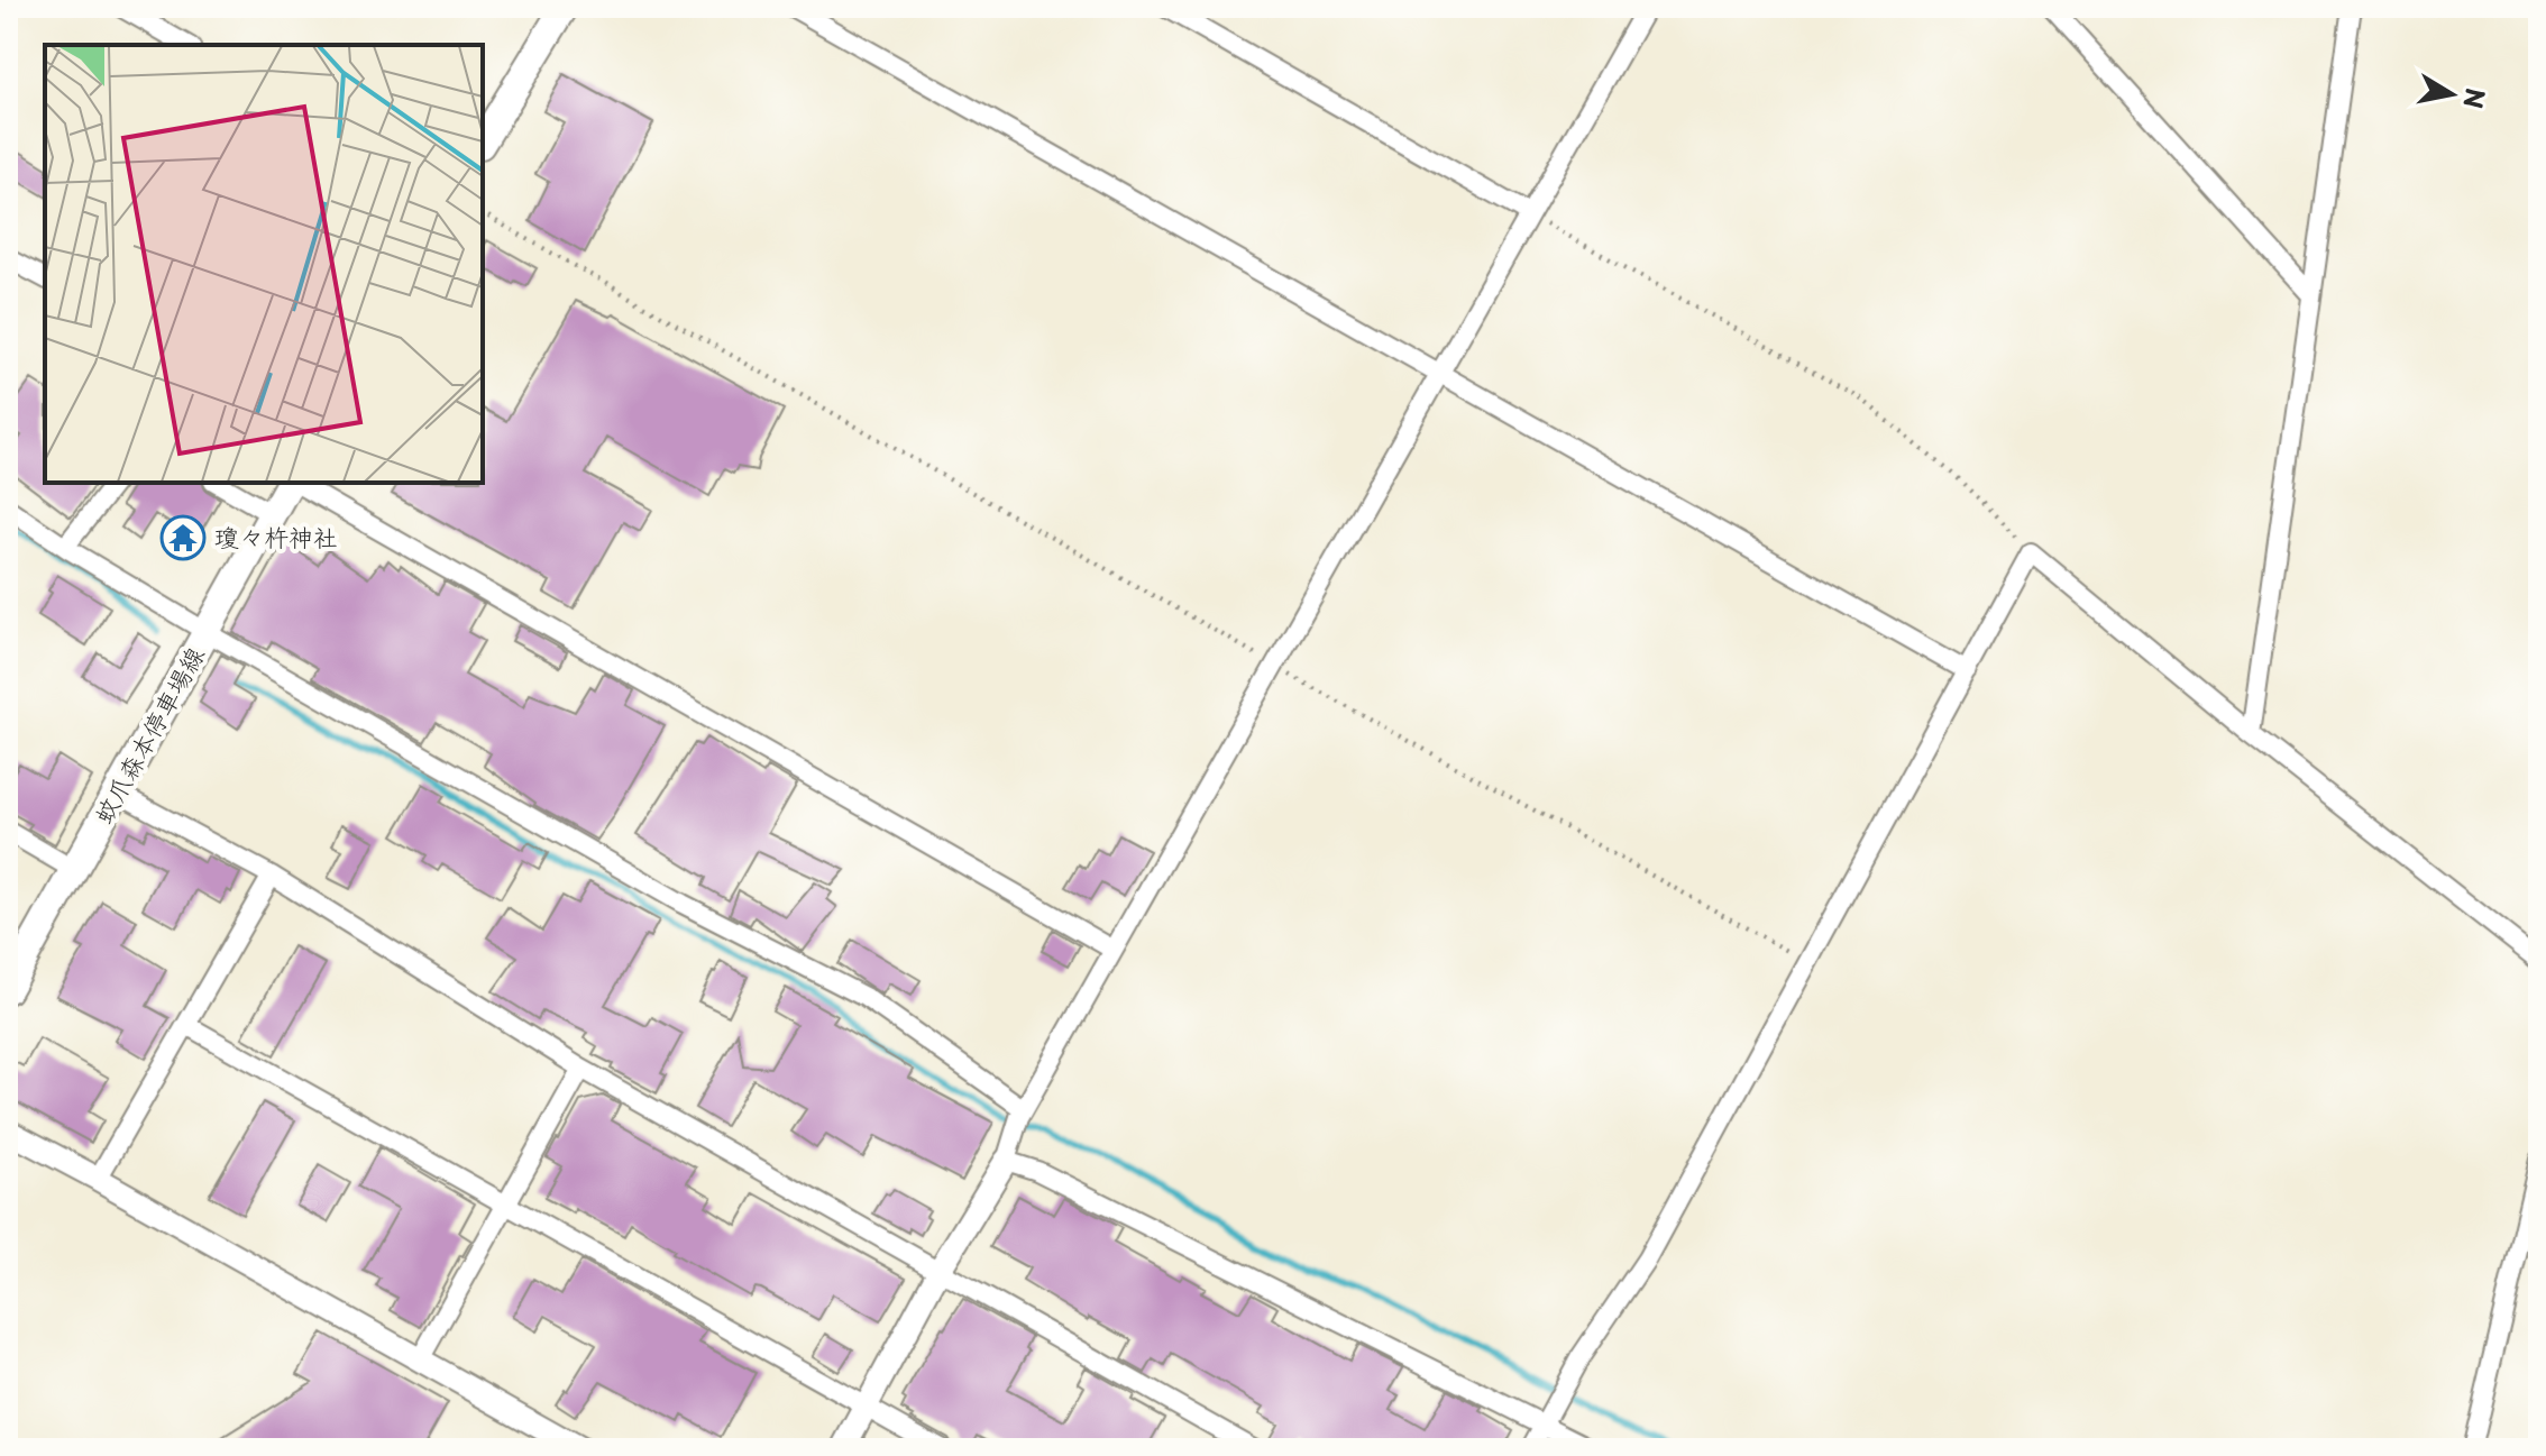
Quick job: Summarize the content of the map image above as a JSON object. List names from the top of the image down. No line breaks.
{"streets":{"main road":["蚊爪森本停車場線"]},"places":{"temple":["瓊々杵神社"]},"north":"right"}
